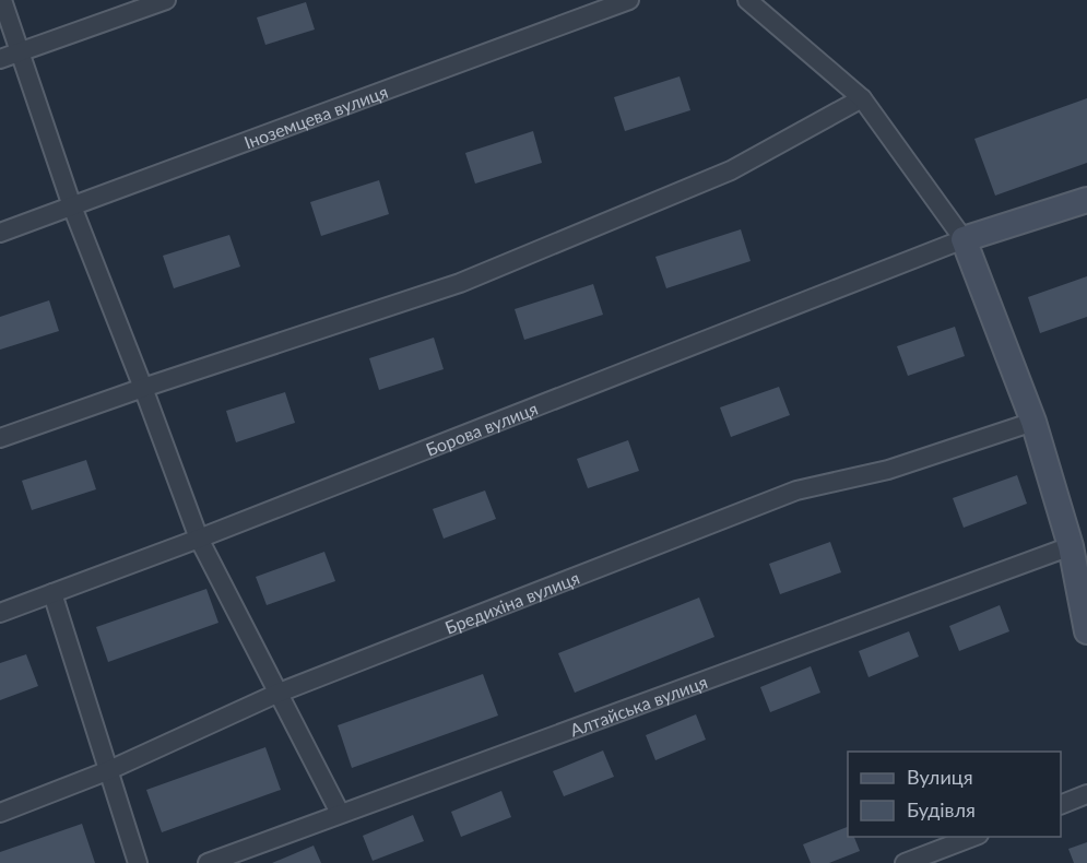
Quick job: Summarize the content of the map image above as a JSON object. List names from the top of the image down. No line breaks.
{"streets":{"street":["Іноземцева вулиця","Борова вулиця","Бредихіна вулиця","Алтайська вулиця"]},"legend":["Вулиця","Будівля"]}
